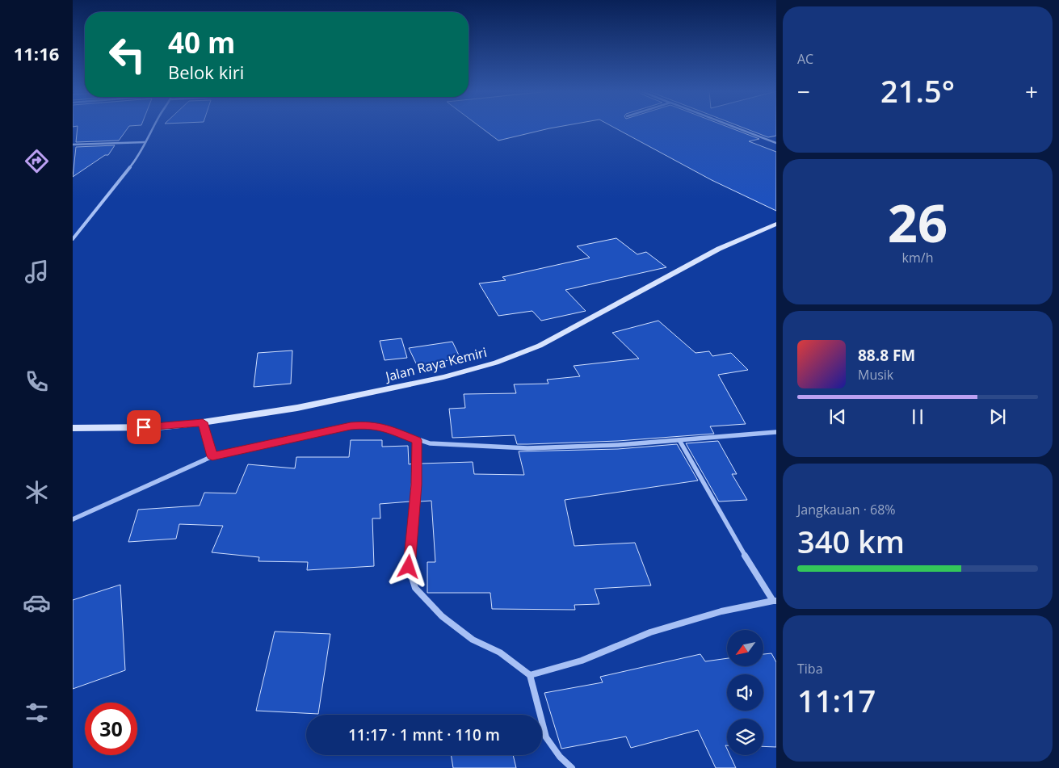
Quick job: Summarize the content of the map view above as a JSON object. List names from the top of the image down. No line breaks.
{"streets":{"street":["Jalan Raya Kemiri"]},"north":"bottom left","page":{"tabs":"11:16","tile":["AC",["26","km/h"],["Jangkauan · 68%","340 km"],["Tiba","11:17"]],"turn":["40 m","Belok kiri"],"heat":["−","21.5°","+"],"song":["88.8 FM","Musik"],"limit":"30","trip":"11:17 · 1 mnt · 110 m"}}
